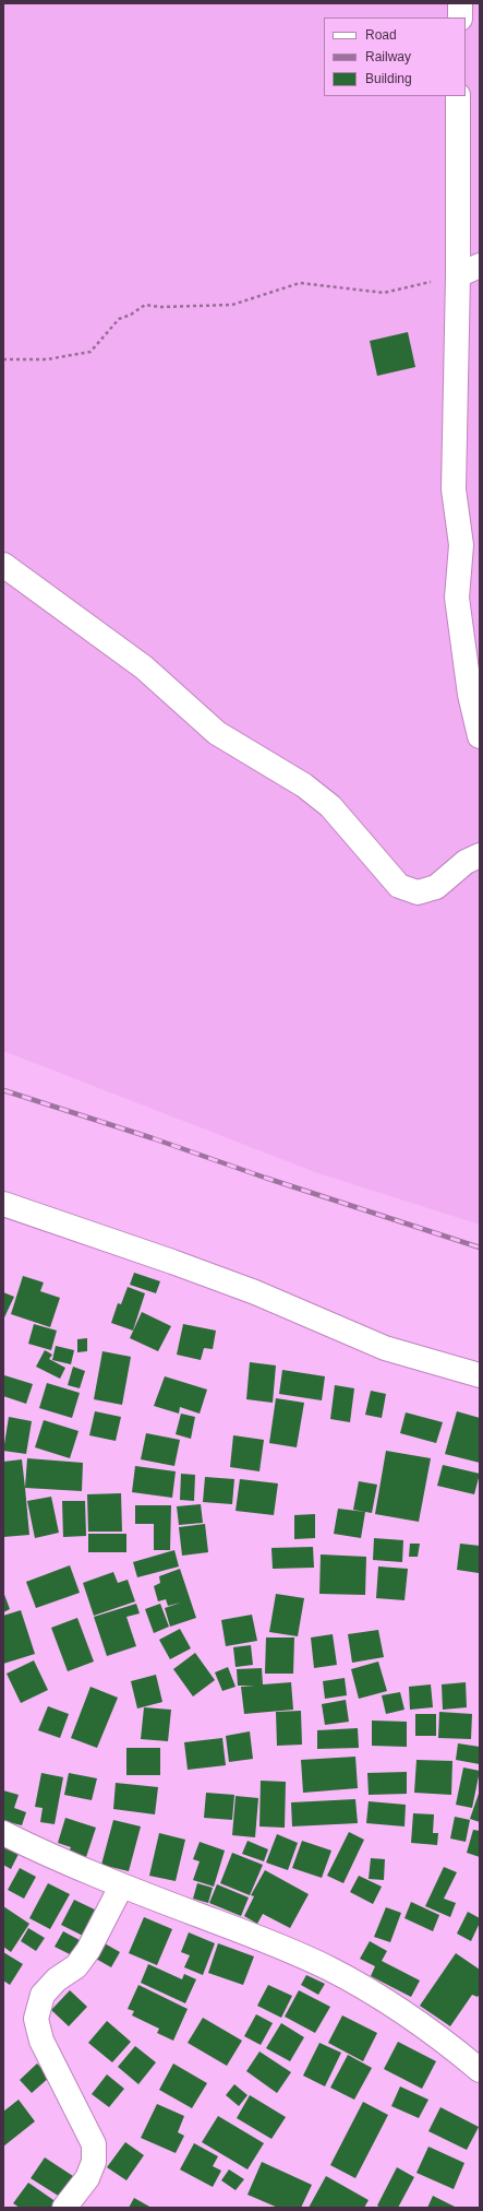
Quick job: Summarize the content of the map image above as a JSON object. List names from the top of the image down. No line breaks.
{"legend":["Road","Railway","Building"]}
